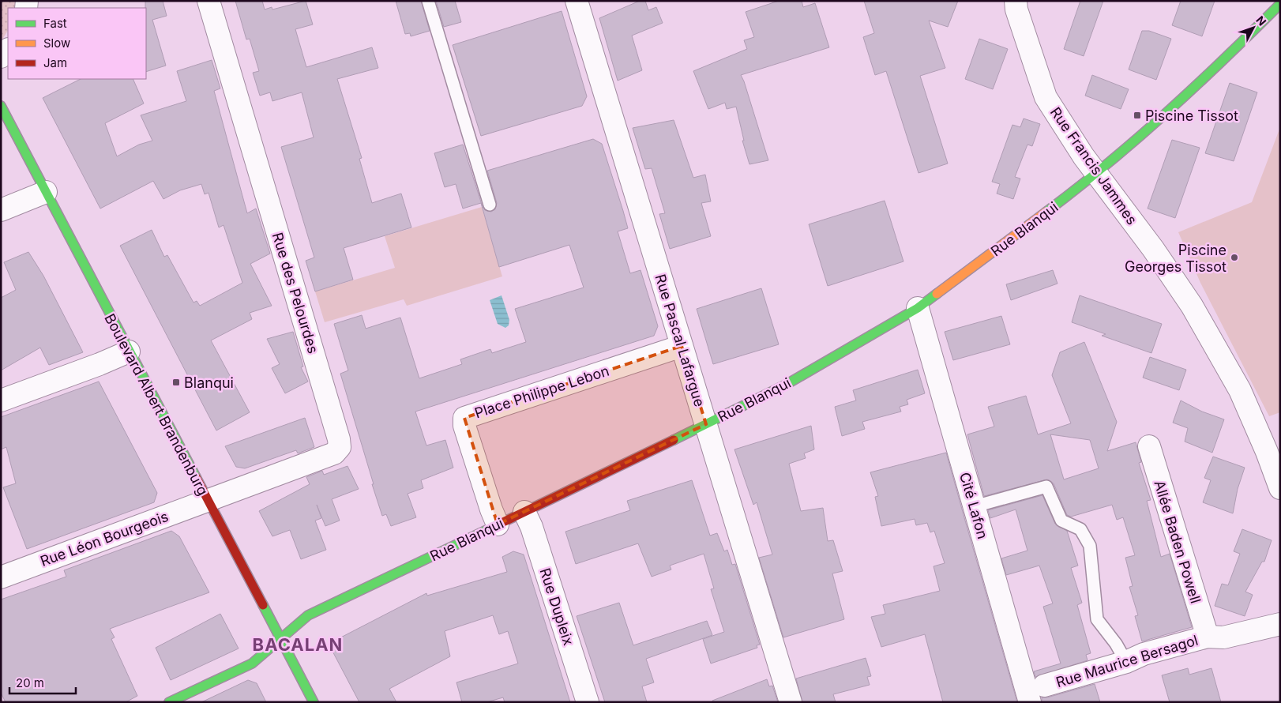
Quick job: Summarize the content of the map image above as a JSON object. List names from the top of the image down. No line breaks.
{"streets":{"street":["Rue Francis Jammes","Rue Blanqui","Rue des Pelourdes","Rue Pascal Lafargue","Place Philippe Lebon","Boulevard Albert Brandenburg","Cité Lafon","Rue Léon Bourgeois","Allée Baden Powell","Rue Dupleix","Rue Maurice Bersagol"]},"crossings":[["Rue Francis Jammes","Rue Blanqui"],["Rue Blanqui","Rue Pascal Lafargue"],["Rue Blanqui","Place Philippe Lebon"],["Rue Blanqui","Boulevard Albert Brandenburg"],["Rue Blanqui","Cité Lafon"],["Rue Blanqui","Rue Dupleix"],["Rue des Pelourdes","Boulevard Albert Brandenburg"],["Rue des Pelourdes","Rue Léon Bourgeois"],["Rue Pascal Lafargue","Place Philippe Lebon"],["Boulevard Albert Brandenburg","Rue Léon Bourgeois"],["Allée Baden Powell","Rue Maurice Bersagol"]],"districts":["BACALAN"],"places":{"transit":["Piscine Tissot","Blanqui"],"other":["Piscine Georges Tissot"]},"legend":["Fast","Slow","Jam"],"scale_bar":"20 m","north":"top right"}
